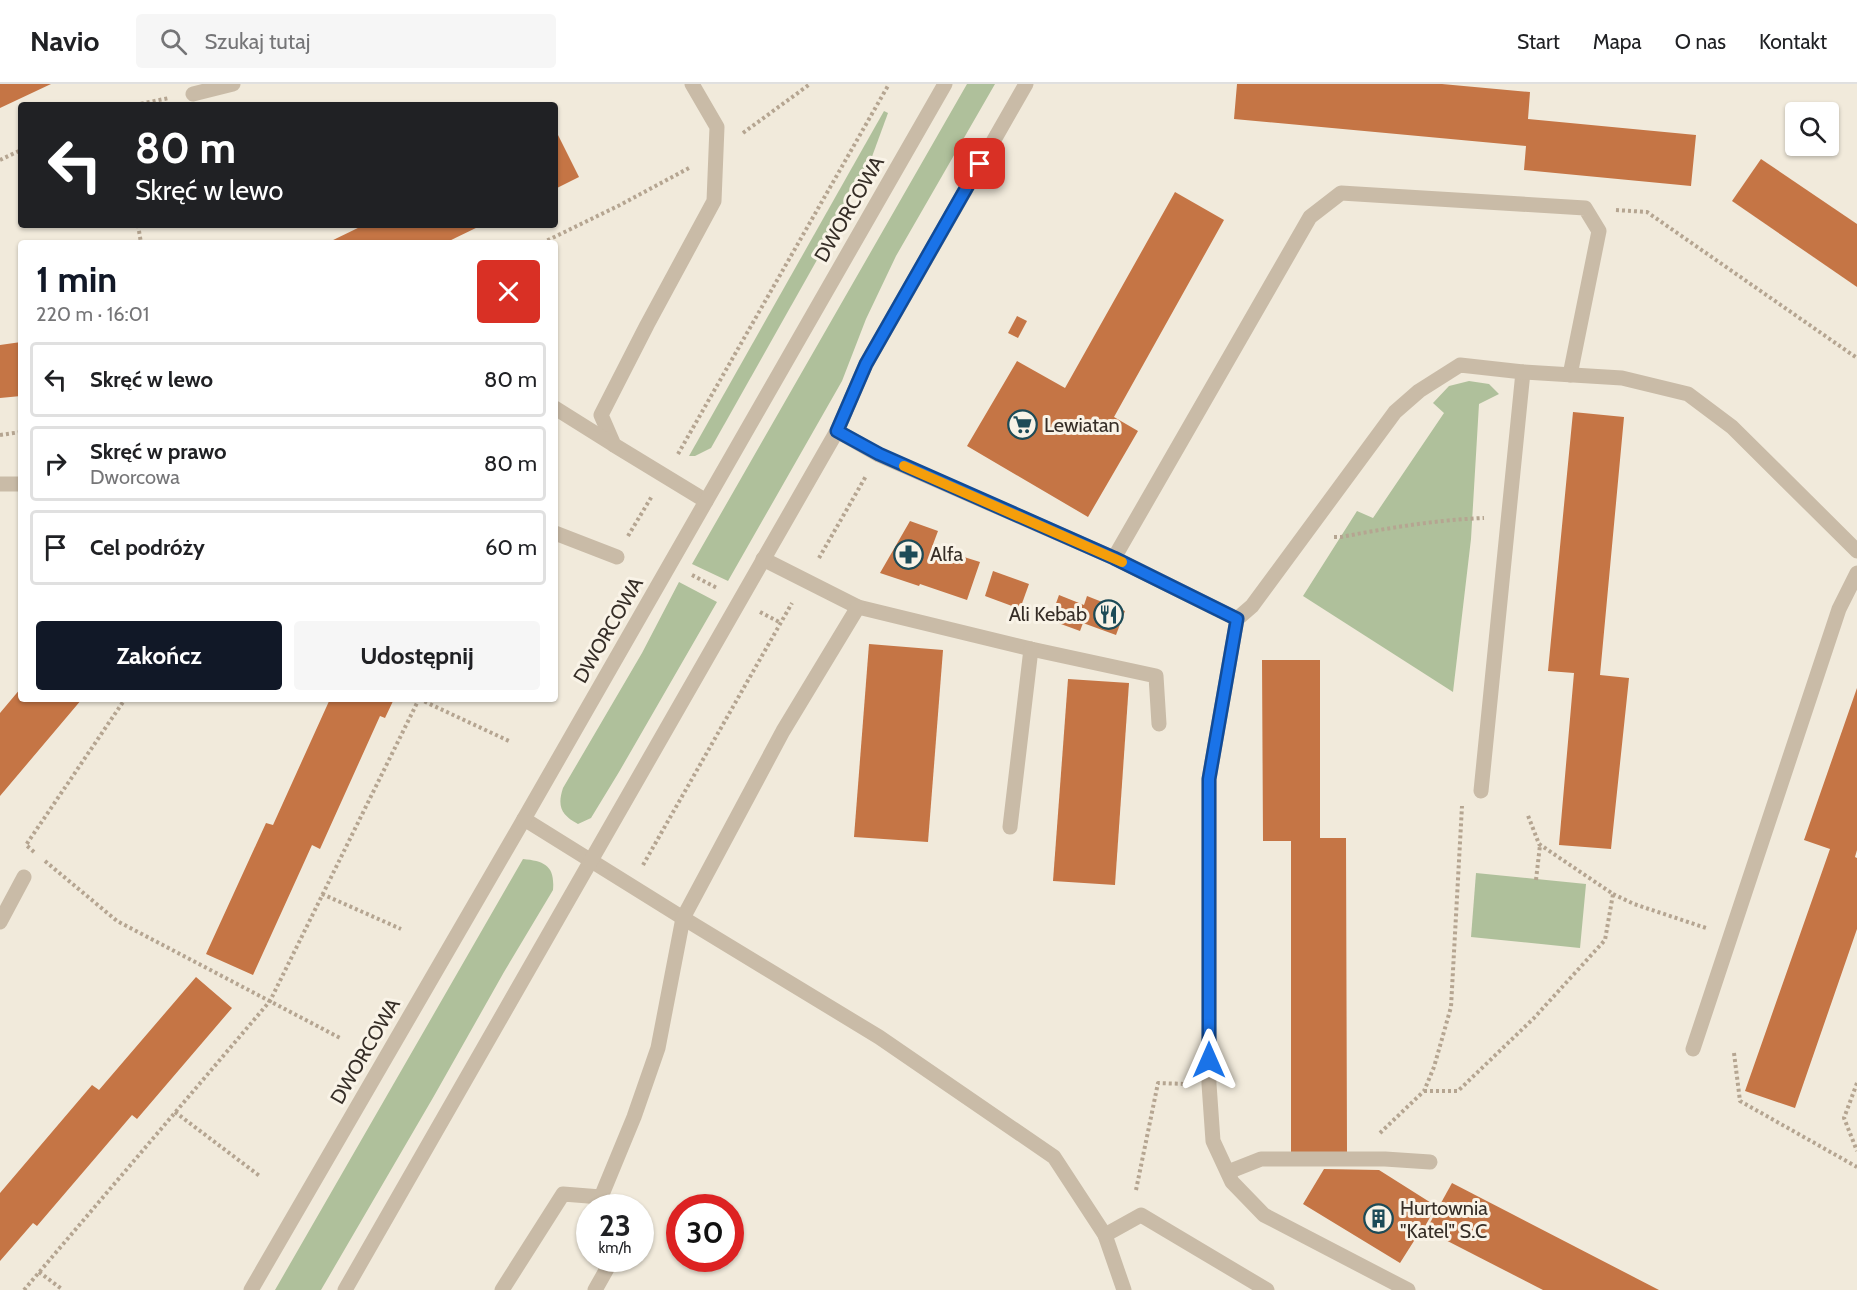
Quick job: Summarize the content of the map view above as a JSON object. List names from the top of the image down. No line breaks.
{"streets":{"street":["DWORCOWA"]},"places":{"supermarket":["Lewiatan"],"pharmacy":["Alfa"],"restaurant":["Ali Kebab"],"building":["Hurtownia \"Katel\" S.C"]},"page":{"header":"Navio","search":"Szukaj tutaj","nav":["Start","Mapa","O nas","Kontakt"],"turn":["80 m","Skręć w lewo"],"heading":["1 min","220 m · 16:01"],"list":[{"name":"Skręć w lewo","value":"80 m"},{"name":"Skręć w prawo","note":"Dworcowa","value":"80 m"},{"name":"Cel podróży","value":"60 m"}],"buttons":["Zakończ","Udostępnij"],"speed":"23 km/h","limit":"30"}}
